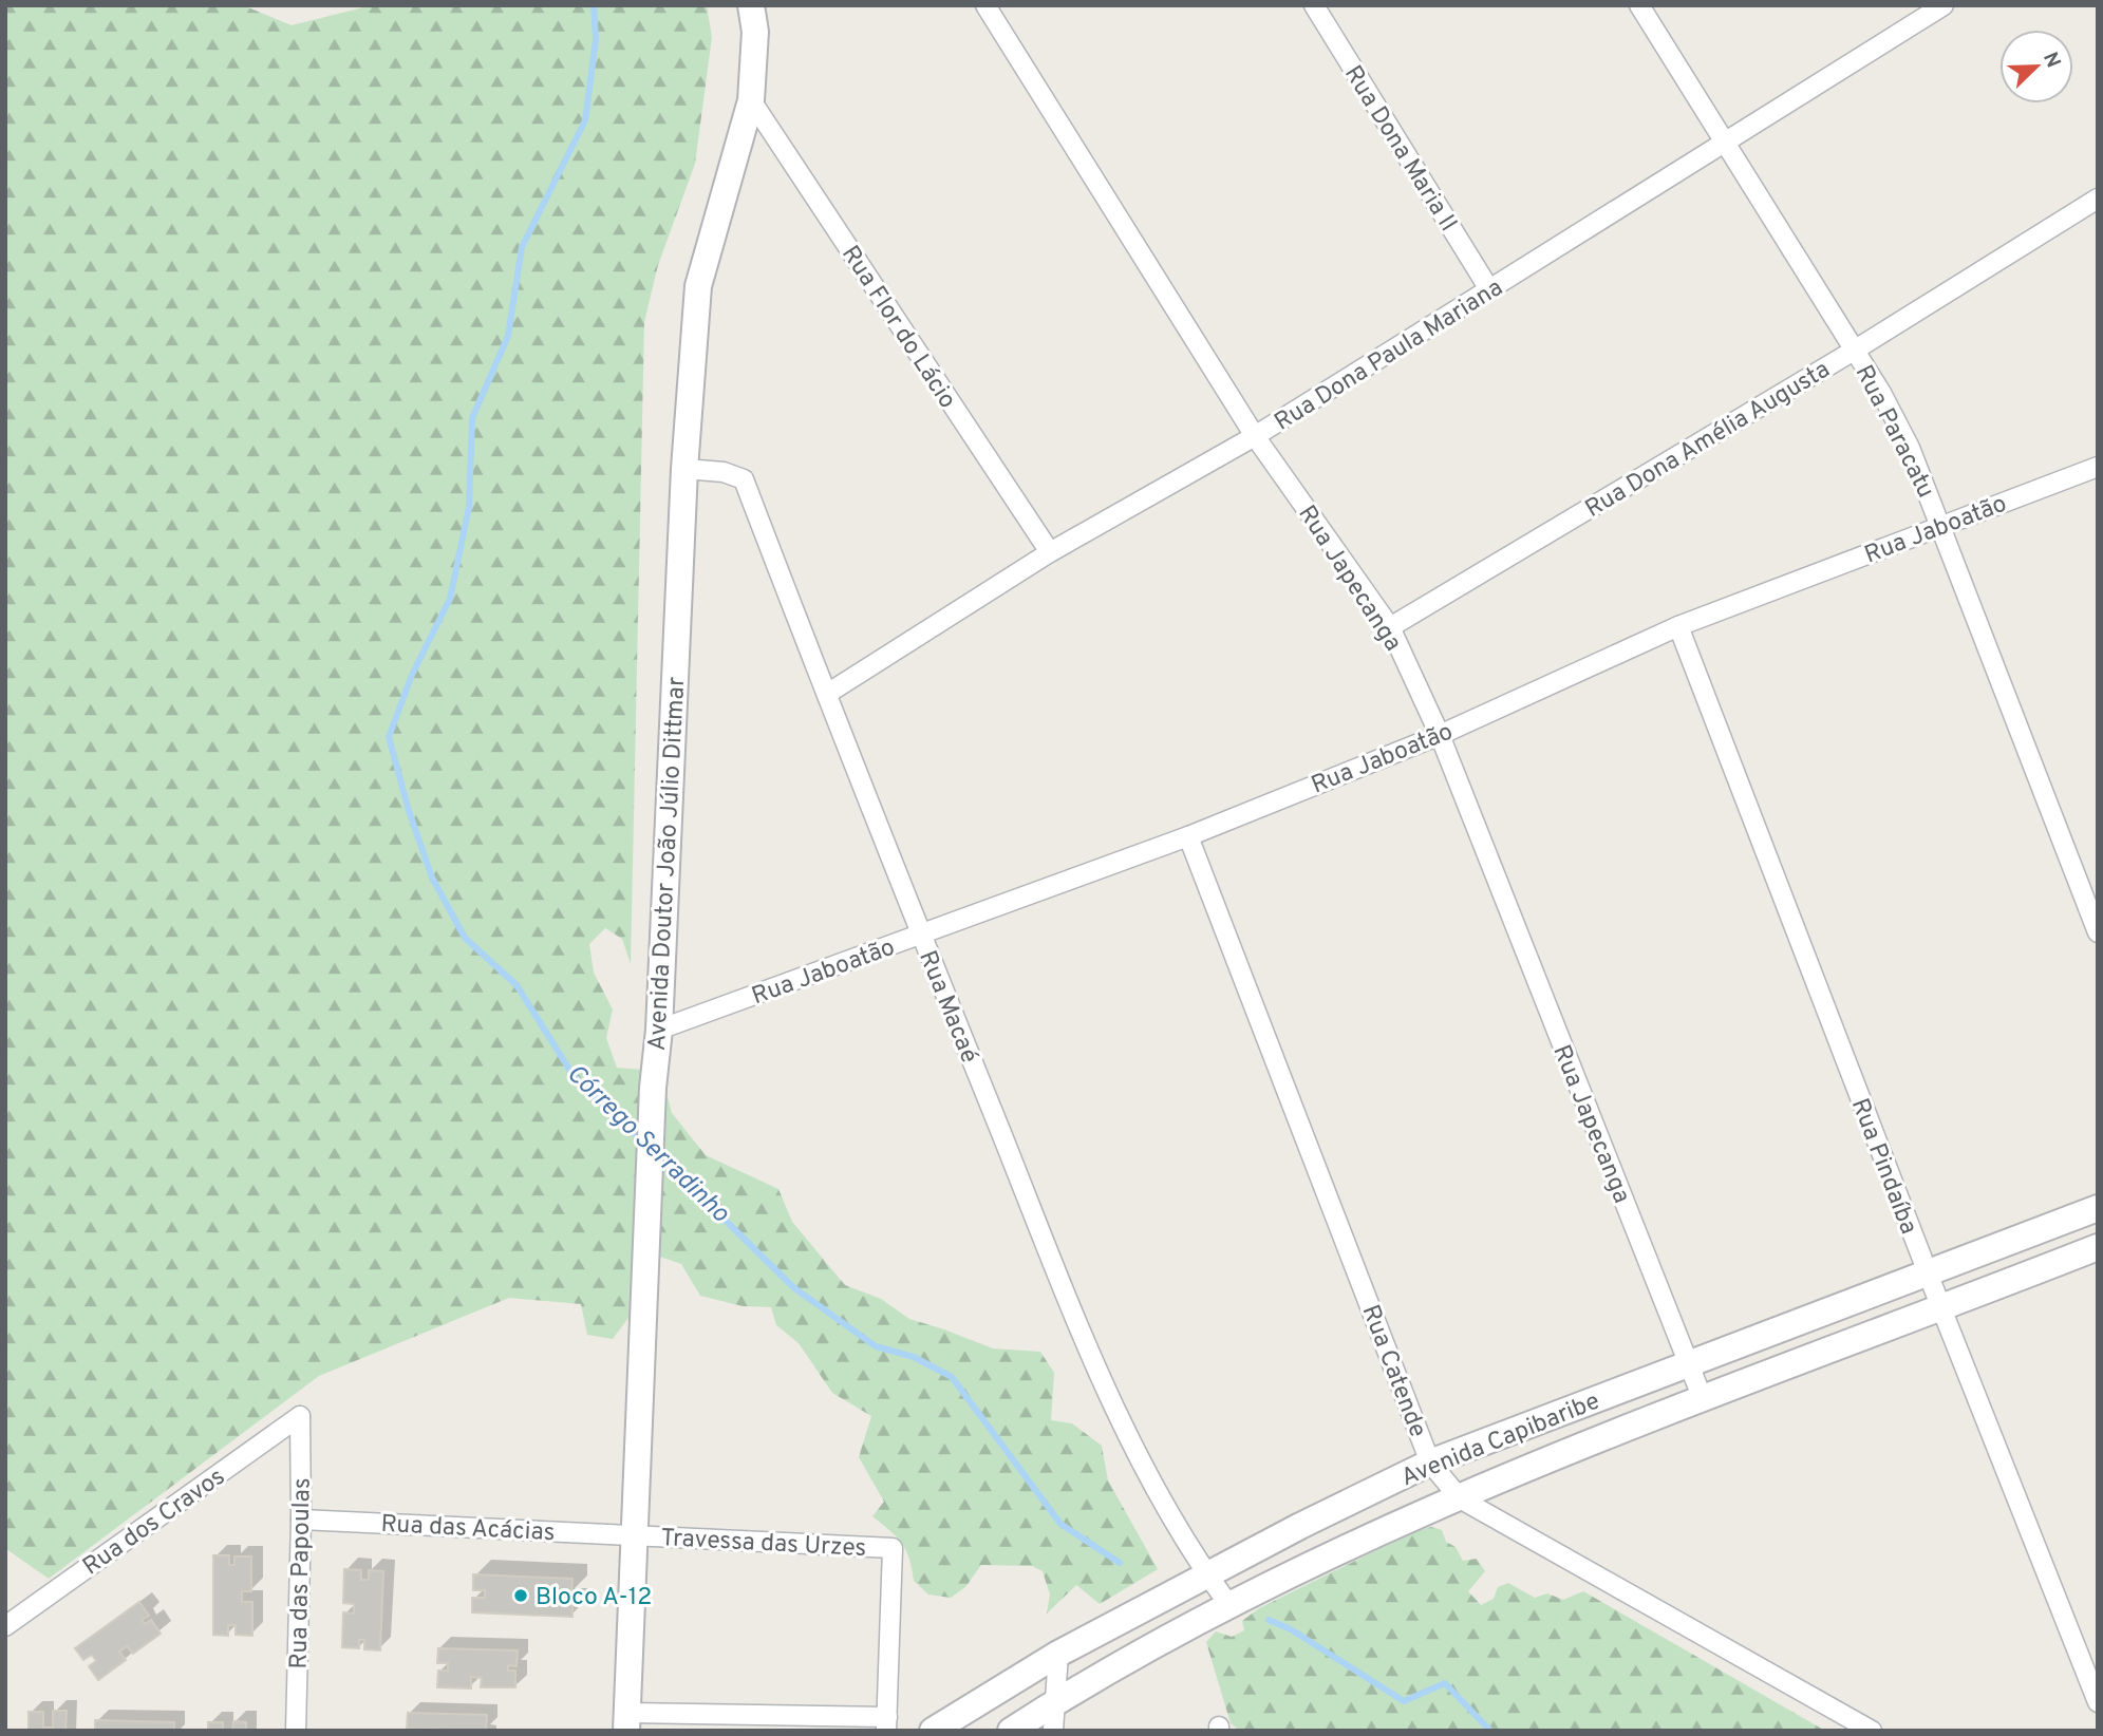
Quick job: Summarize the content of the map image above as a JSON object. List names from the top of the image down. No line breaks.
{"streets":{"main road":["Avenida Doutor João Júlio Dittmar","Avenida Capibaribe"],"street":["Rua Dona Maria II","Rua Flor do Lácio","Rua Dona Paula Mariana","Rua Paracatu","Rua Dona Amélia Augusta","Rua Jaboatão","Rua Japecanga","Rua Macaé","Rua Pindaíba","Rua Catende","Rua dos Cravos","Rua das Acácias","Travessa das Urzes","Rua das Papoulas"]},"crossings":[["Rua Dona Maria II","Rua Dona Paula Mariana"],["Rua Flor do Lácio","Rua Dona Paula Mariana"],["Rua Flor do Lácio","Avenida Doutor João Júlio Dittmar"],["Rua Dona Paula Mariana","Rua Paracatu"],["Rua Dona Paula Mariana","Rua Japecanga"],["Rua Dona Paula Mariana","Rua Macaé"],["Rua Paracatu","Rua Dona Amélia Augusta"],["Rua Paracatu","Rua Jaboatão"],["Rua Dona Amélia Augusta","Rua Japecanga"],["Rua Jaboatão","Rua Japecanga"],["Rua Jaboatão","Avenida Doutor João Júlio Dittmar"],["Rua Jaboatão","Rua Macaé"],["Rua Jaboatão","Rua Pindaíba"],["Rua Jaboatão","Rua Catende"],["Rua Japecanga","Avenida Capibaribe"],["Avenida Doutor João Júlio Dittmar","Rua Macaé"],["Avenida Doutor João Júlio Dittmar","Rua das Acácias"],["Avenida Doutor João Júlio Dittmar","Travessa das Urzes"],["Rua Macaé","Avenida Capibaribe"],["Rua Pindaíba","Avenida Capibaribe"],["Rua Catende","Avenida Capibaribe"],["Rua dos Cravos","Rua das Papoulas"],["Rua das Acácias","Travessa das Urzes"],["Rua das Acácias","Rua das Papoulas"]],"water":["Córrego Serradinho"],"places":["Bloco A-12"],"north":"top right"}
